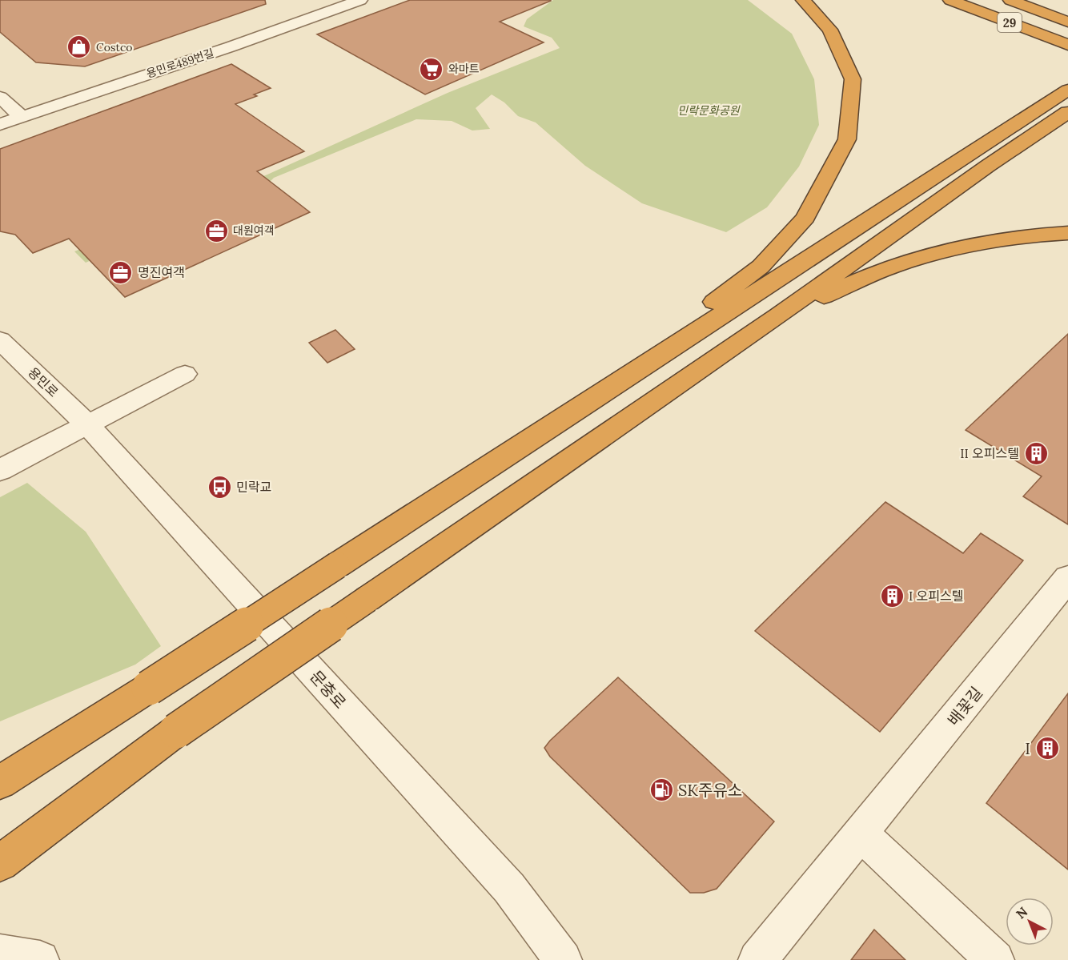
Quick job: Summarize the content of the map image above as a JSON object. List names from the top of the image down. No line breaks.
{"streets":{"highway":["29"],"street":["용민로489번길","용민로","문충로","배꽃길"]},"crossings":[["용민로","문충로"]],"parks":["민락문화공원"],"places":{"shop":["Costco"],"supermarket":["와마트"],"office":["대원여객","명진여객"],"building":["II 오피스텔","I 오피스텔","I"],"bus stop":["민락교"],"fuel station":["SK주유소"]},"north":"top left"}
